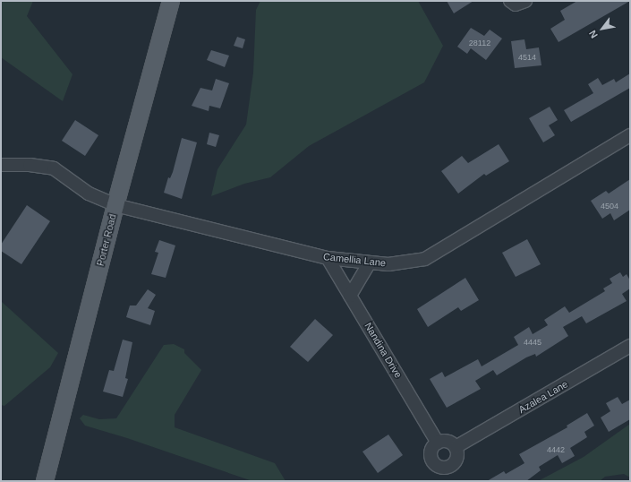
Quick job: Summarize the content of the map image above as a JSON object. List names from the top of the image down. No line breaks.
{"streets":{"main road":["Porter Road"],"street":["Camellia Lane","Nandina Drive","Azalea Lane"]},"crossings":[["Porter Road","Camellia Lane"],["Camellia Lane","Nandina Drive"],["Nandina Drive","Azalea Lane"]],"house_numbers":["28112","4514","4504","4445","4442"],"north":"bottom left"}
